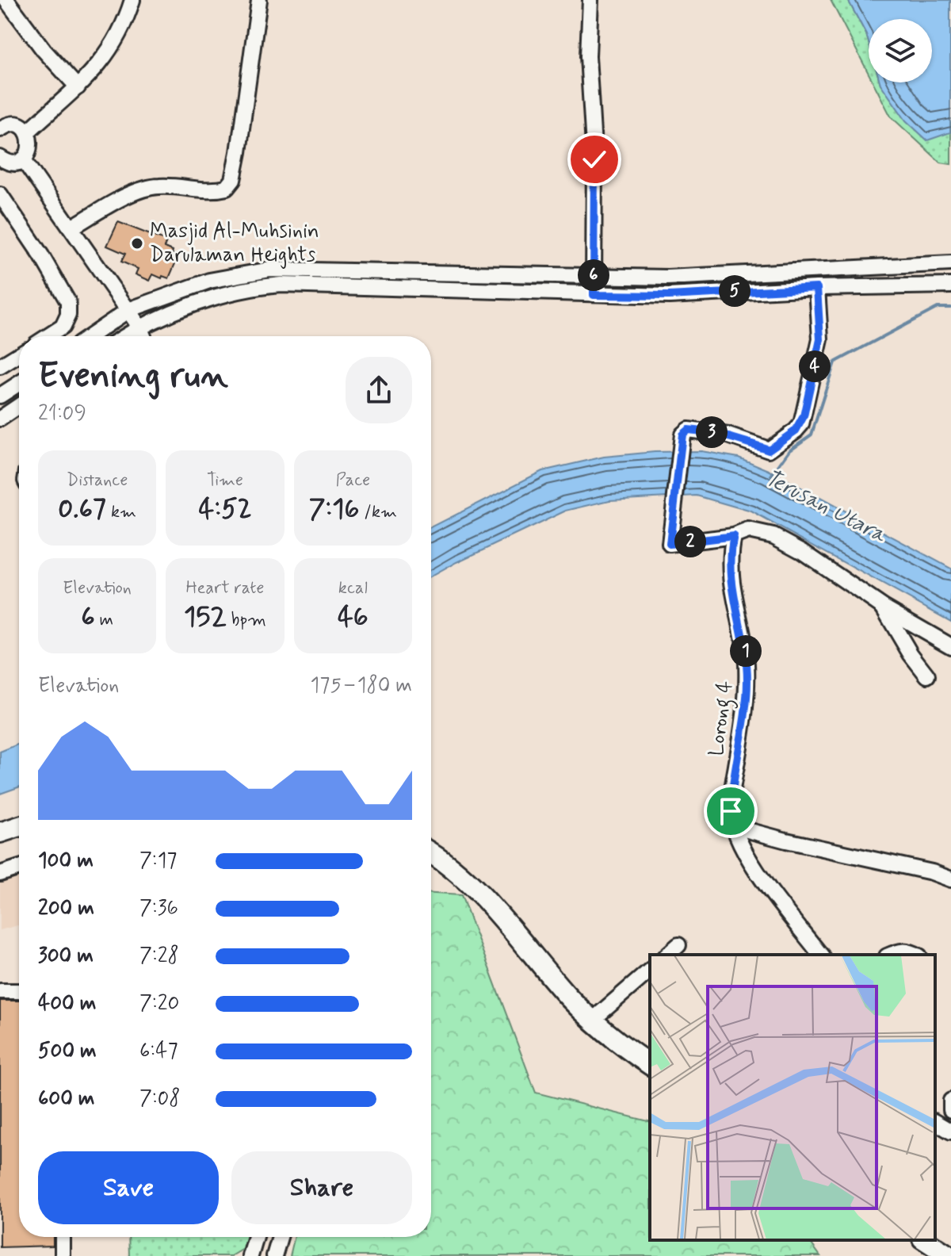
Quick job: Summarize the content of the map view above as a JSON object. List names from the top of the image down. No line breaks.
{"streets":{"street":["Lorong 4"]},"water":["Terusan Utara"],"places":["Masjid Al-Muhsinin Darulaman Heights"],"page":{"pins":["6","5","4","3","2","1"],"heading":["Evening run","21:09"],"stats":[["Distance","0.67 km"],["Time","4:52"],["Pace","7:16 /km"],["Elevation","6 m"],["Heart rate","152 bpm"],["kcal","46"]],"chart":["Elevation","175–180 m"],"list":[{"name":"100 m","note":"7:17"},{"name":"200 m","note":"7:36"},{"name":"300 m","note":"7:28"},{"name":"400 m","note":"7:20"},{"name":"500 m","note":"6:47"},{"name":"600 m","note":"7:08"}],"buttons":["Save","Share"]}}
